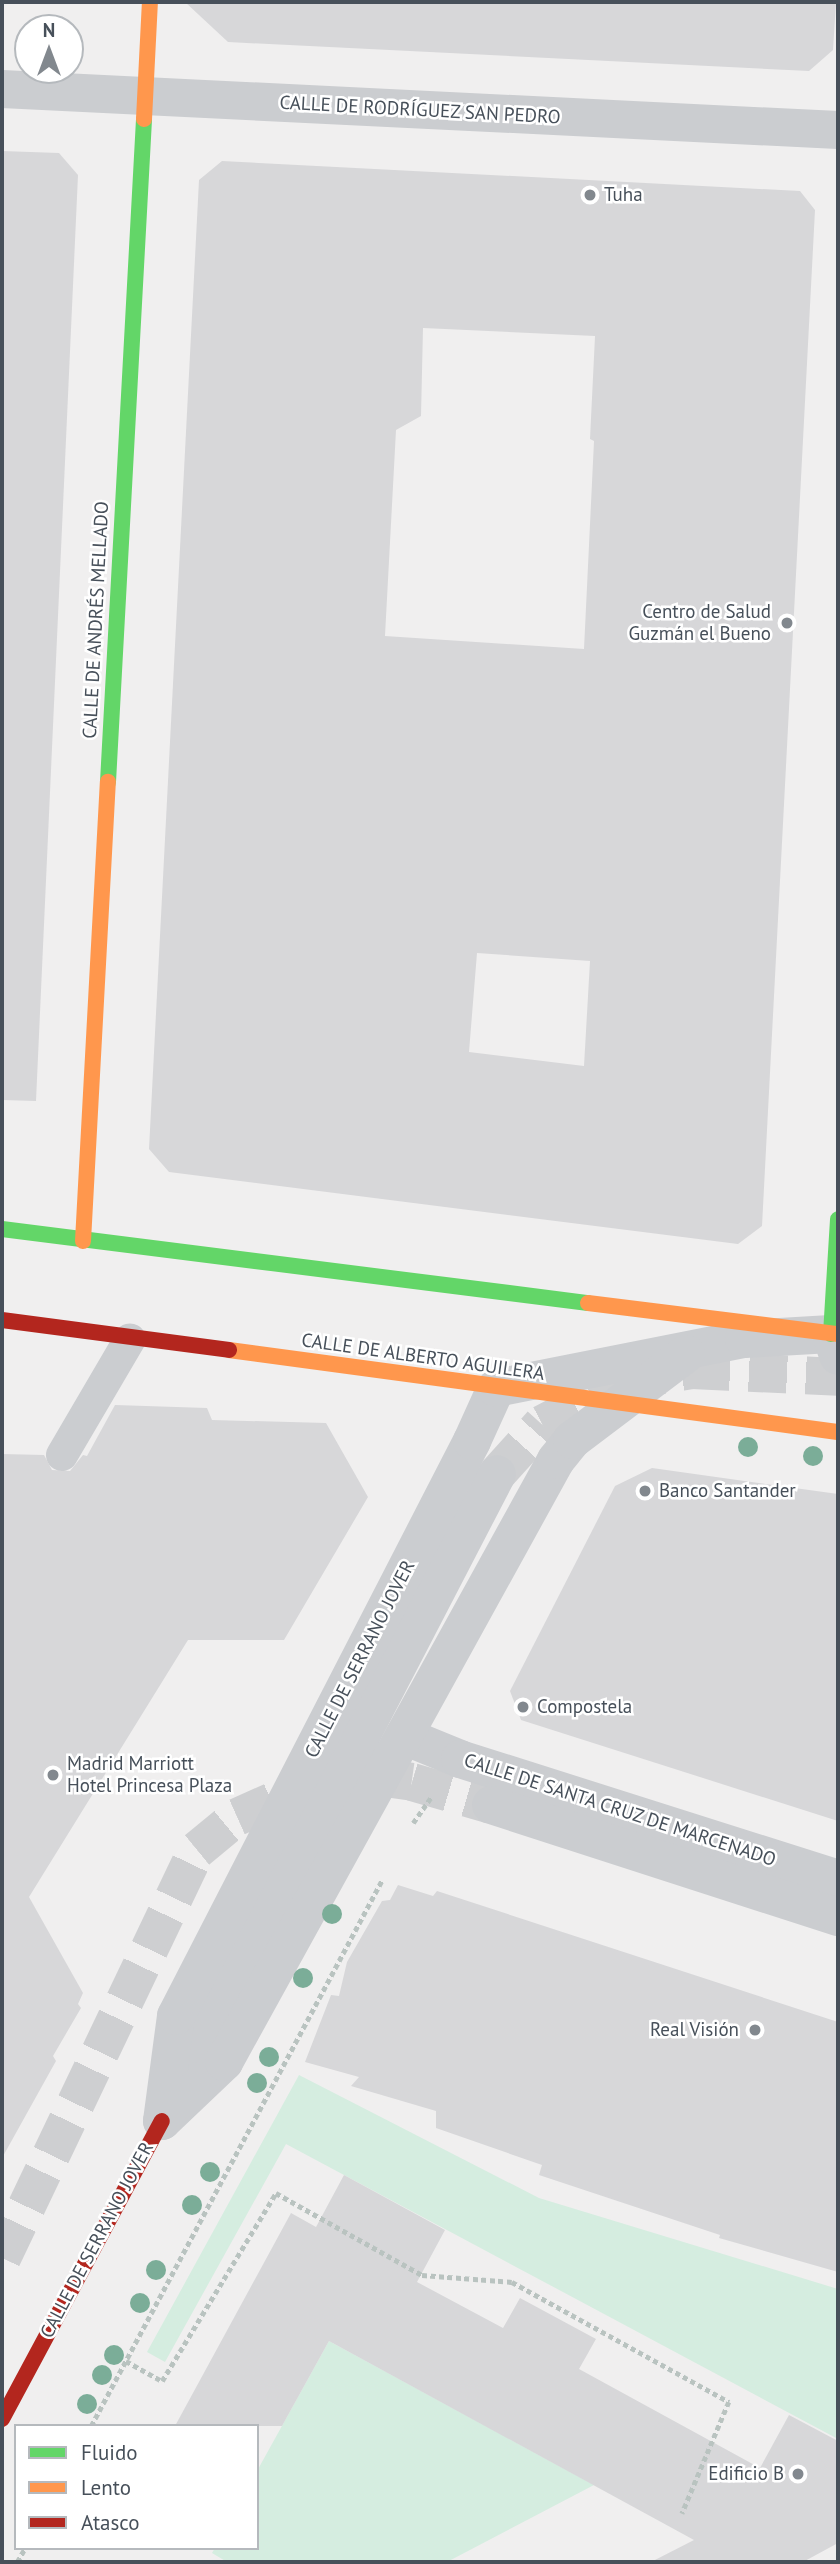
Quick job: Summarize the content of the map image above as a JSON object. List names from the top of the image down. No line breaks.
{"streets":{"street":["CALLE DE RODRÍGUEZ SAN PEDRO","CALLE DE ANDRÉS MELLADO","CALLE DE ALBERTO AGUILERA","CALLE DE SERRANO JOVER","CALLE DE SANTA CRUZ DE MARCENADO"]},"crossings":[["CALLE DE RODRÍGUEZ SAN PEDRO","CALLE DE ANDRÉS MELLADO"],["CALLE DE ALBERTO AGUILERA","CALLE DE SERRANO JOVER"],["CALLE DE SERRANO JOVER","CALLE DE SANTA CRUZ DE MARCENADO"]],"places":["Tuha","Centro de Salud Guzmán el Bueno","Banco Santander","Compostela","Madrid Marriott Hotel Princesa Plaza","Real Visión","Edificio B"],"legend":["Fluido","Lento","Atasco"],"north":"top"}
